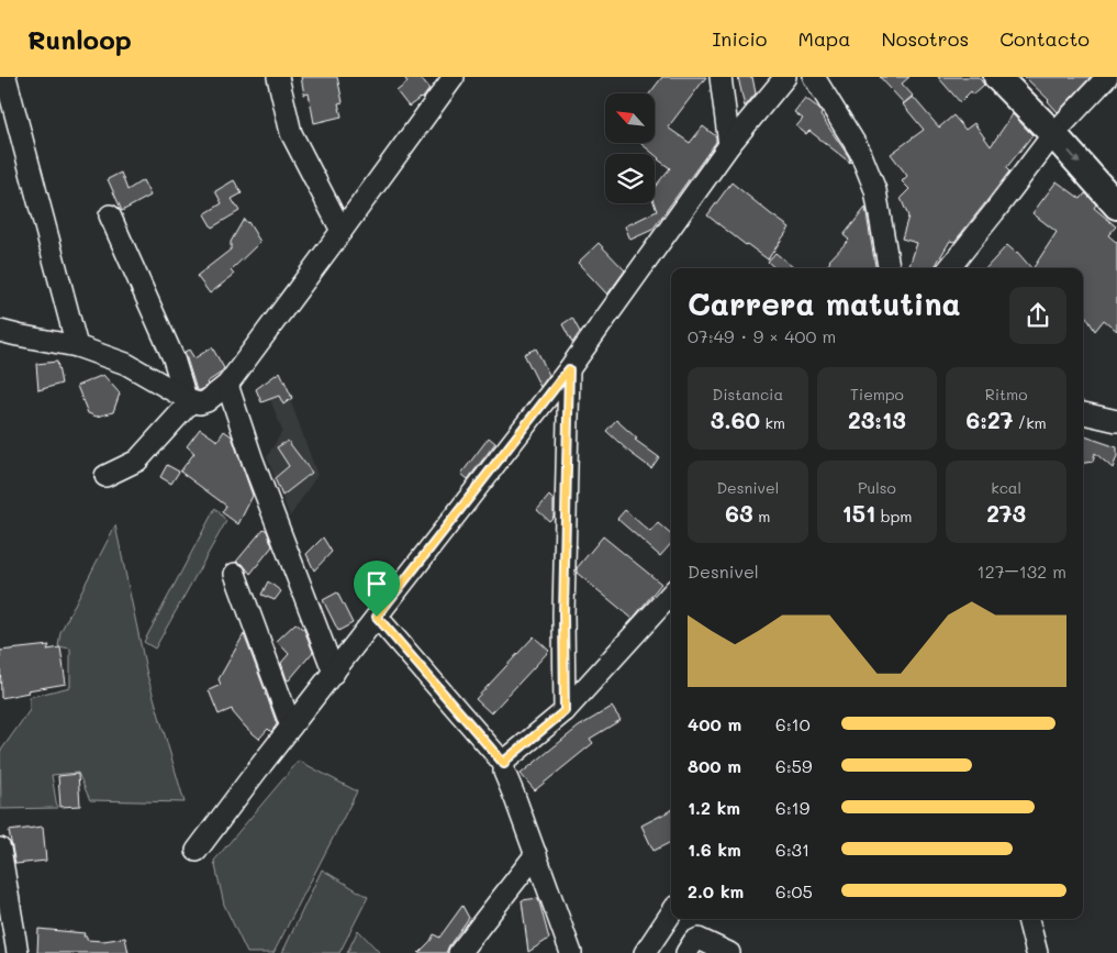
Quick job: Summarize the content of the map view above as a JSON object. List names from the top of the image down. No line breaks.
{"north":"top left","page":{"header":"Runloop","nav":["Inicio","Mapa","Nosotros","Contacto"],"heading":["Carrera matutina","07:49 · 9 × 400 m"],"stats":[["Distancia","3.60 km"],["Tiempo","23:13"],["Ritmo","6:27 /km"],["Desnivel","63 m"],["Pulso","151 bpm"],["kcal","273"]],"chart":["Desnivel","127–132 m"],"list":[{"name":"400 m","note":"6:10"},{"name":"800 m","note":"6:59"},{"name":"1.2 km","note":"6:19"},{"name":"1.6 km","note":"6:31"},{"name":"2.0 km","note":"6:05"}]}}
